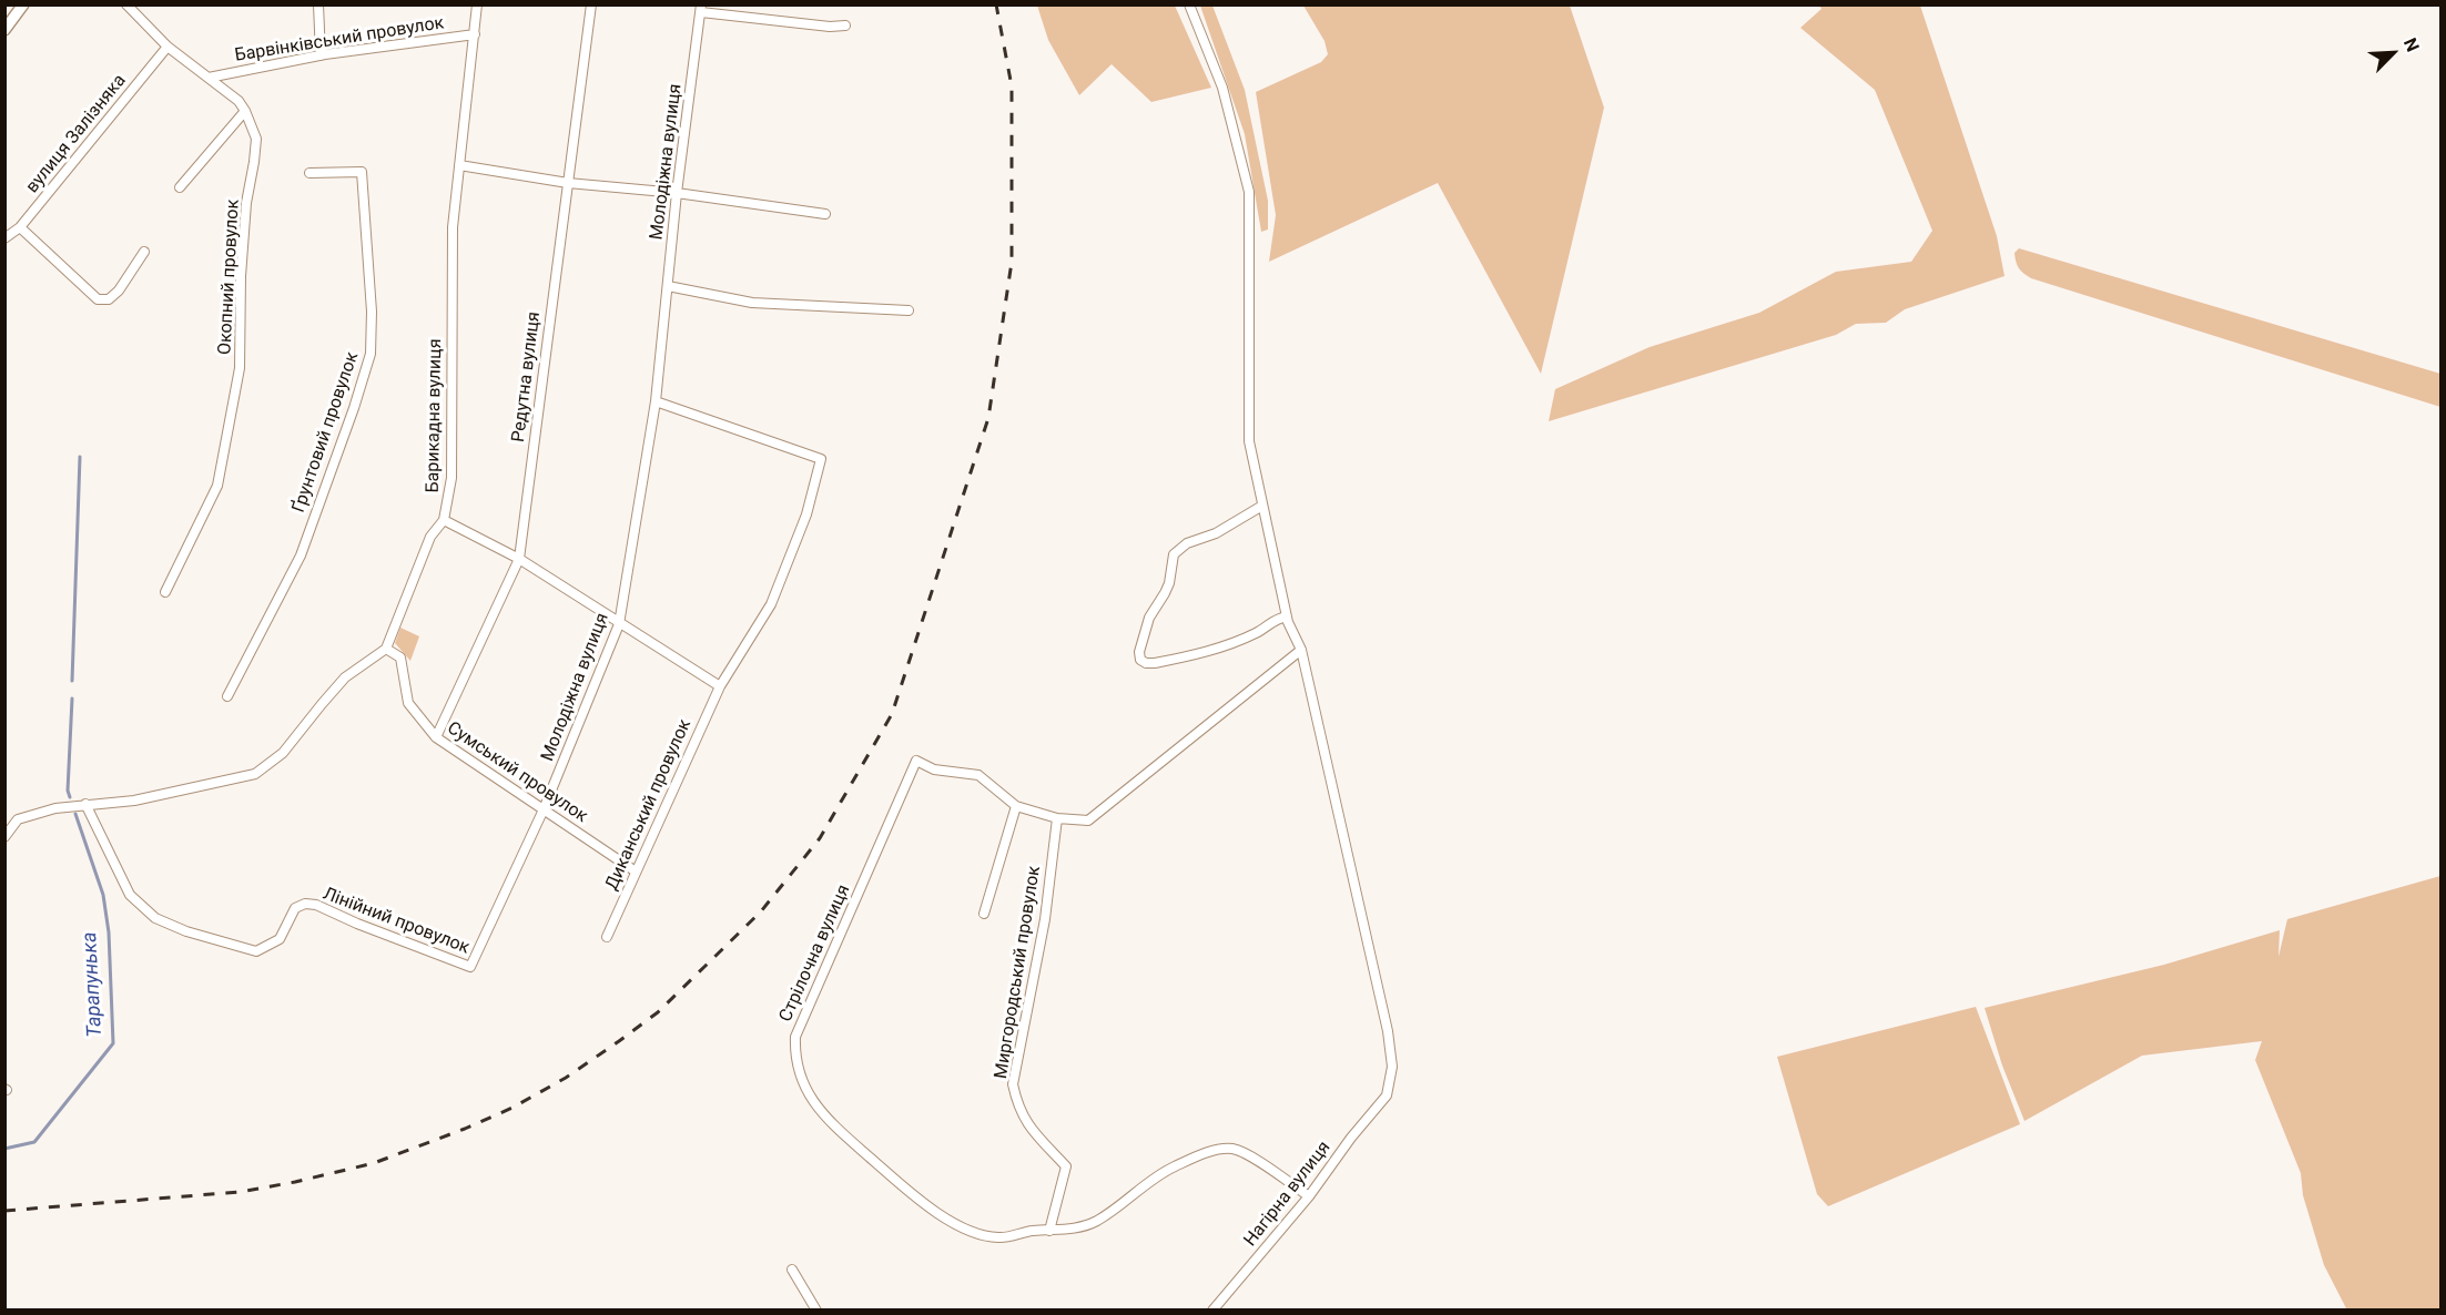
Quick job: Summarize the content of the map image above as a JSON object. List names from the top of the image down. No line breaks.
{"streets":{"street":["Барвінківський провулок","вулиця Залізняка","Молодіжна вулиця","Окопний провулок","Редутна вулиця","Барикадна вулиця","Ґрунтовий провулок","Сумський провулок","Диканський провулок","Лінійний провулок","Стрілочна вулиця","Миргородський провулок","Нагірна вулиця"]},"crossings":[["Барвінківський провулок","Окопний провулок"],["Барвінківський провулок","Барикадна вулиця"],["вулиця Залізняка","Окопний провулок"],["Молодіжна вулиця","Сумський провулок"],["Молодіжна вулиця","Лінійний провулок"],["Редутна вулиця","Сумський провулок"],["Барикадна вулиця","Сумський провулок"],["Сумський провулок","Диканський провулок"],["Стрілочна вулиця","Миргородський провулок"],["Стрілочна вулиця","Нагірна вулиця"]],"water":["Тарапунька"],"north":"top right"}
